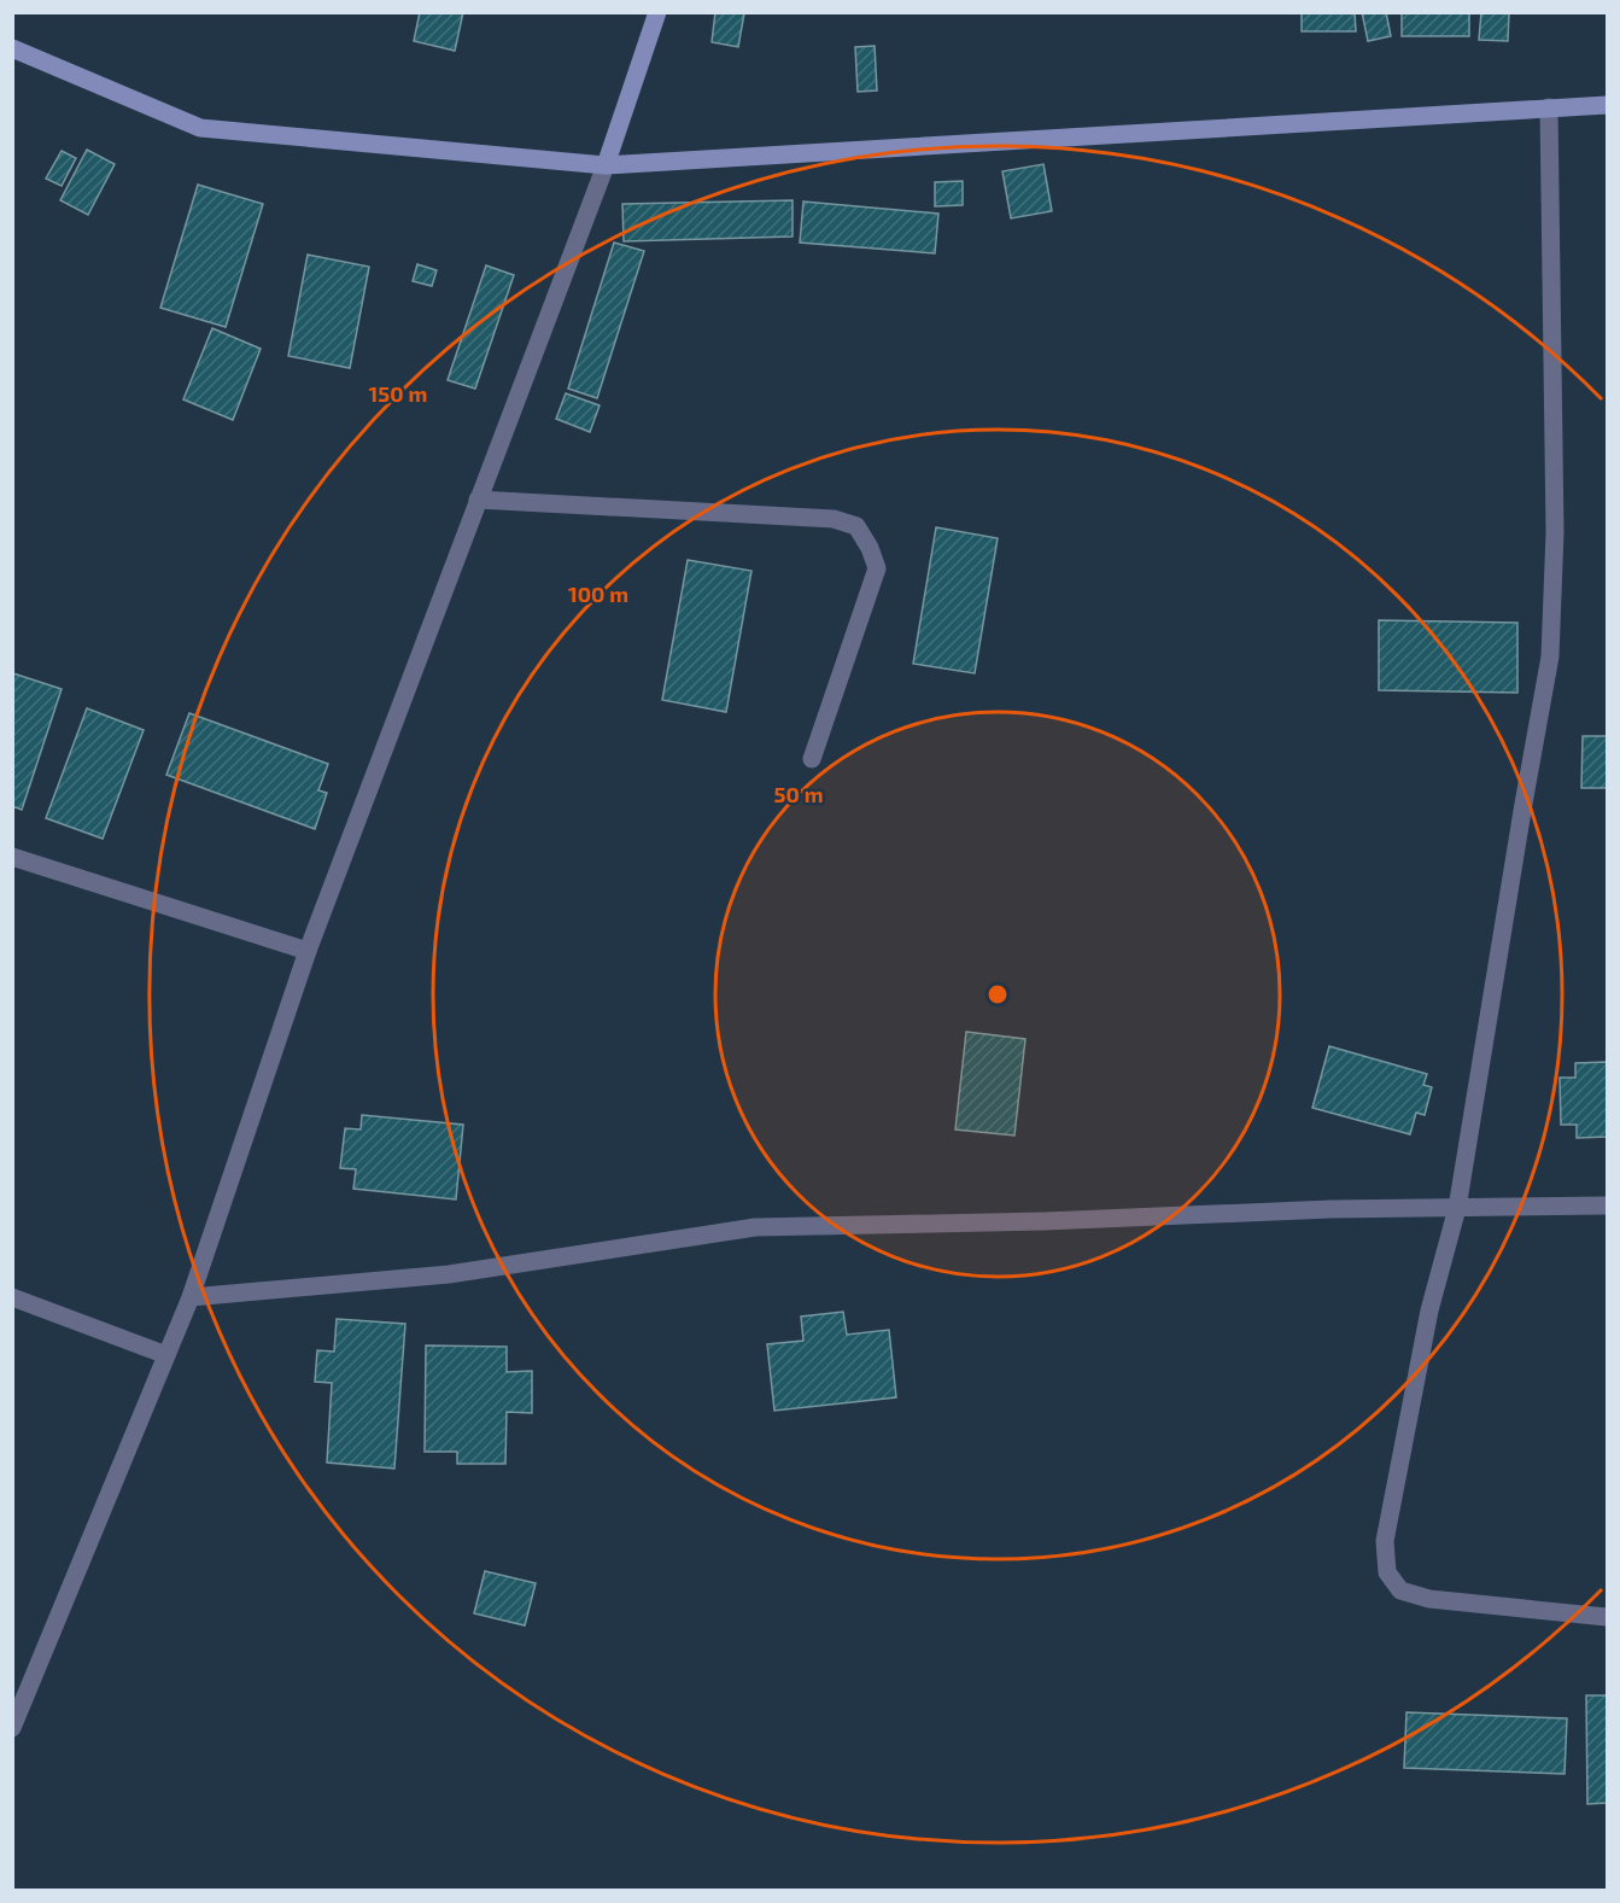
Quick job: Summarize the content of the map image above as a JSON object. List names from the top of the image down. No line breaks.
{"rings":["150 m","100 m","50 m"]}
